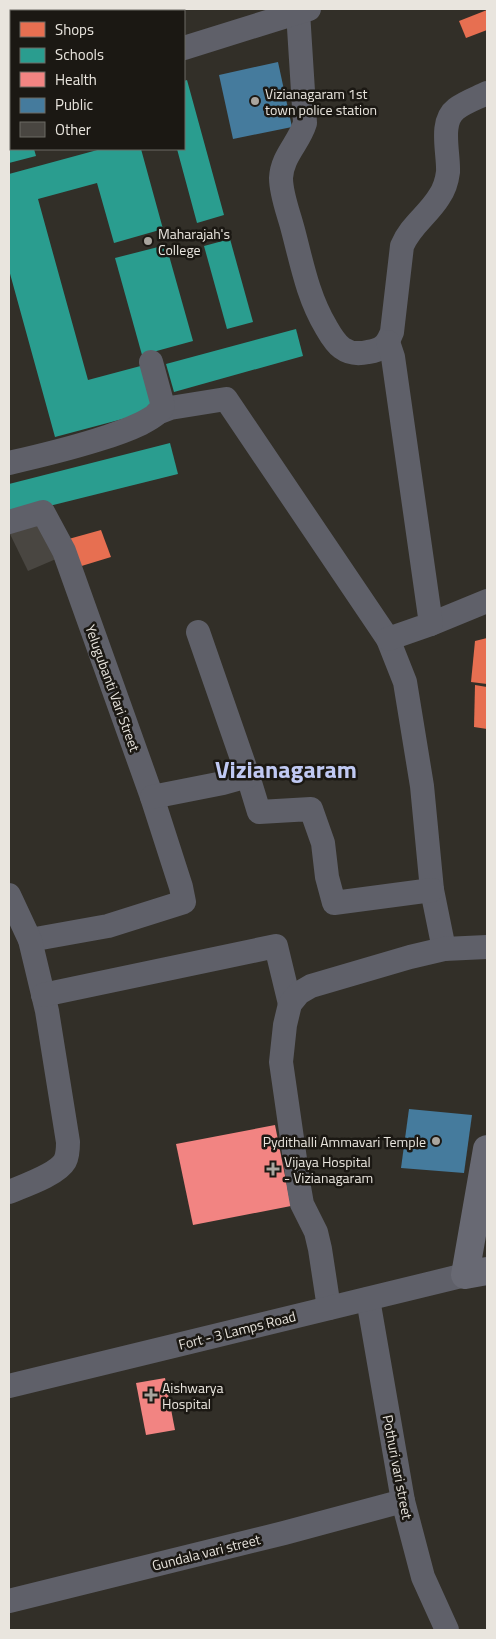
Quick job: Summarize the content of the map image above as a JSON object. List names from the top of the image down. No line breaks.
{"streets":{"street":["Yelugubanti Vari Street","Fort - 3 Lamps Road","Pothuri vari street","Gundala vari street"]},"crossings":[["Fort - 3 Lamps Road","Pothuri vari street"],["Pothuri vari street","Gundala vari street"]],"districts":["Vizianagaram"],"places":{"other":["Vizianagaram 1st town police station","Maharajah's College","Pydithalli Ammavari Temple"],"health":["Vijaya Hospital - Vizianagaram","Aishwarya Hospital"]},"legend":["Shops","Schools","Health","Public","Other"]}
